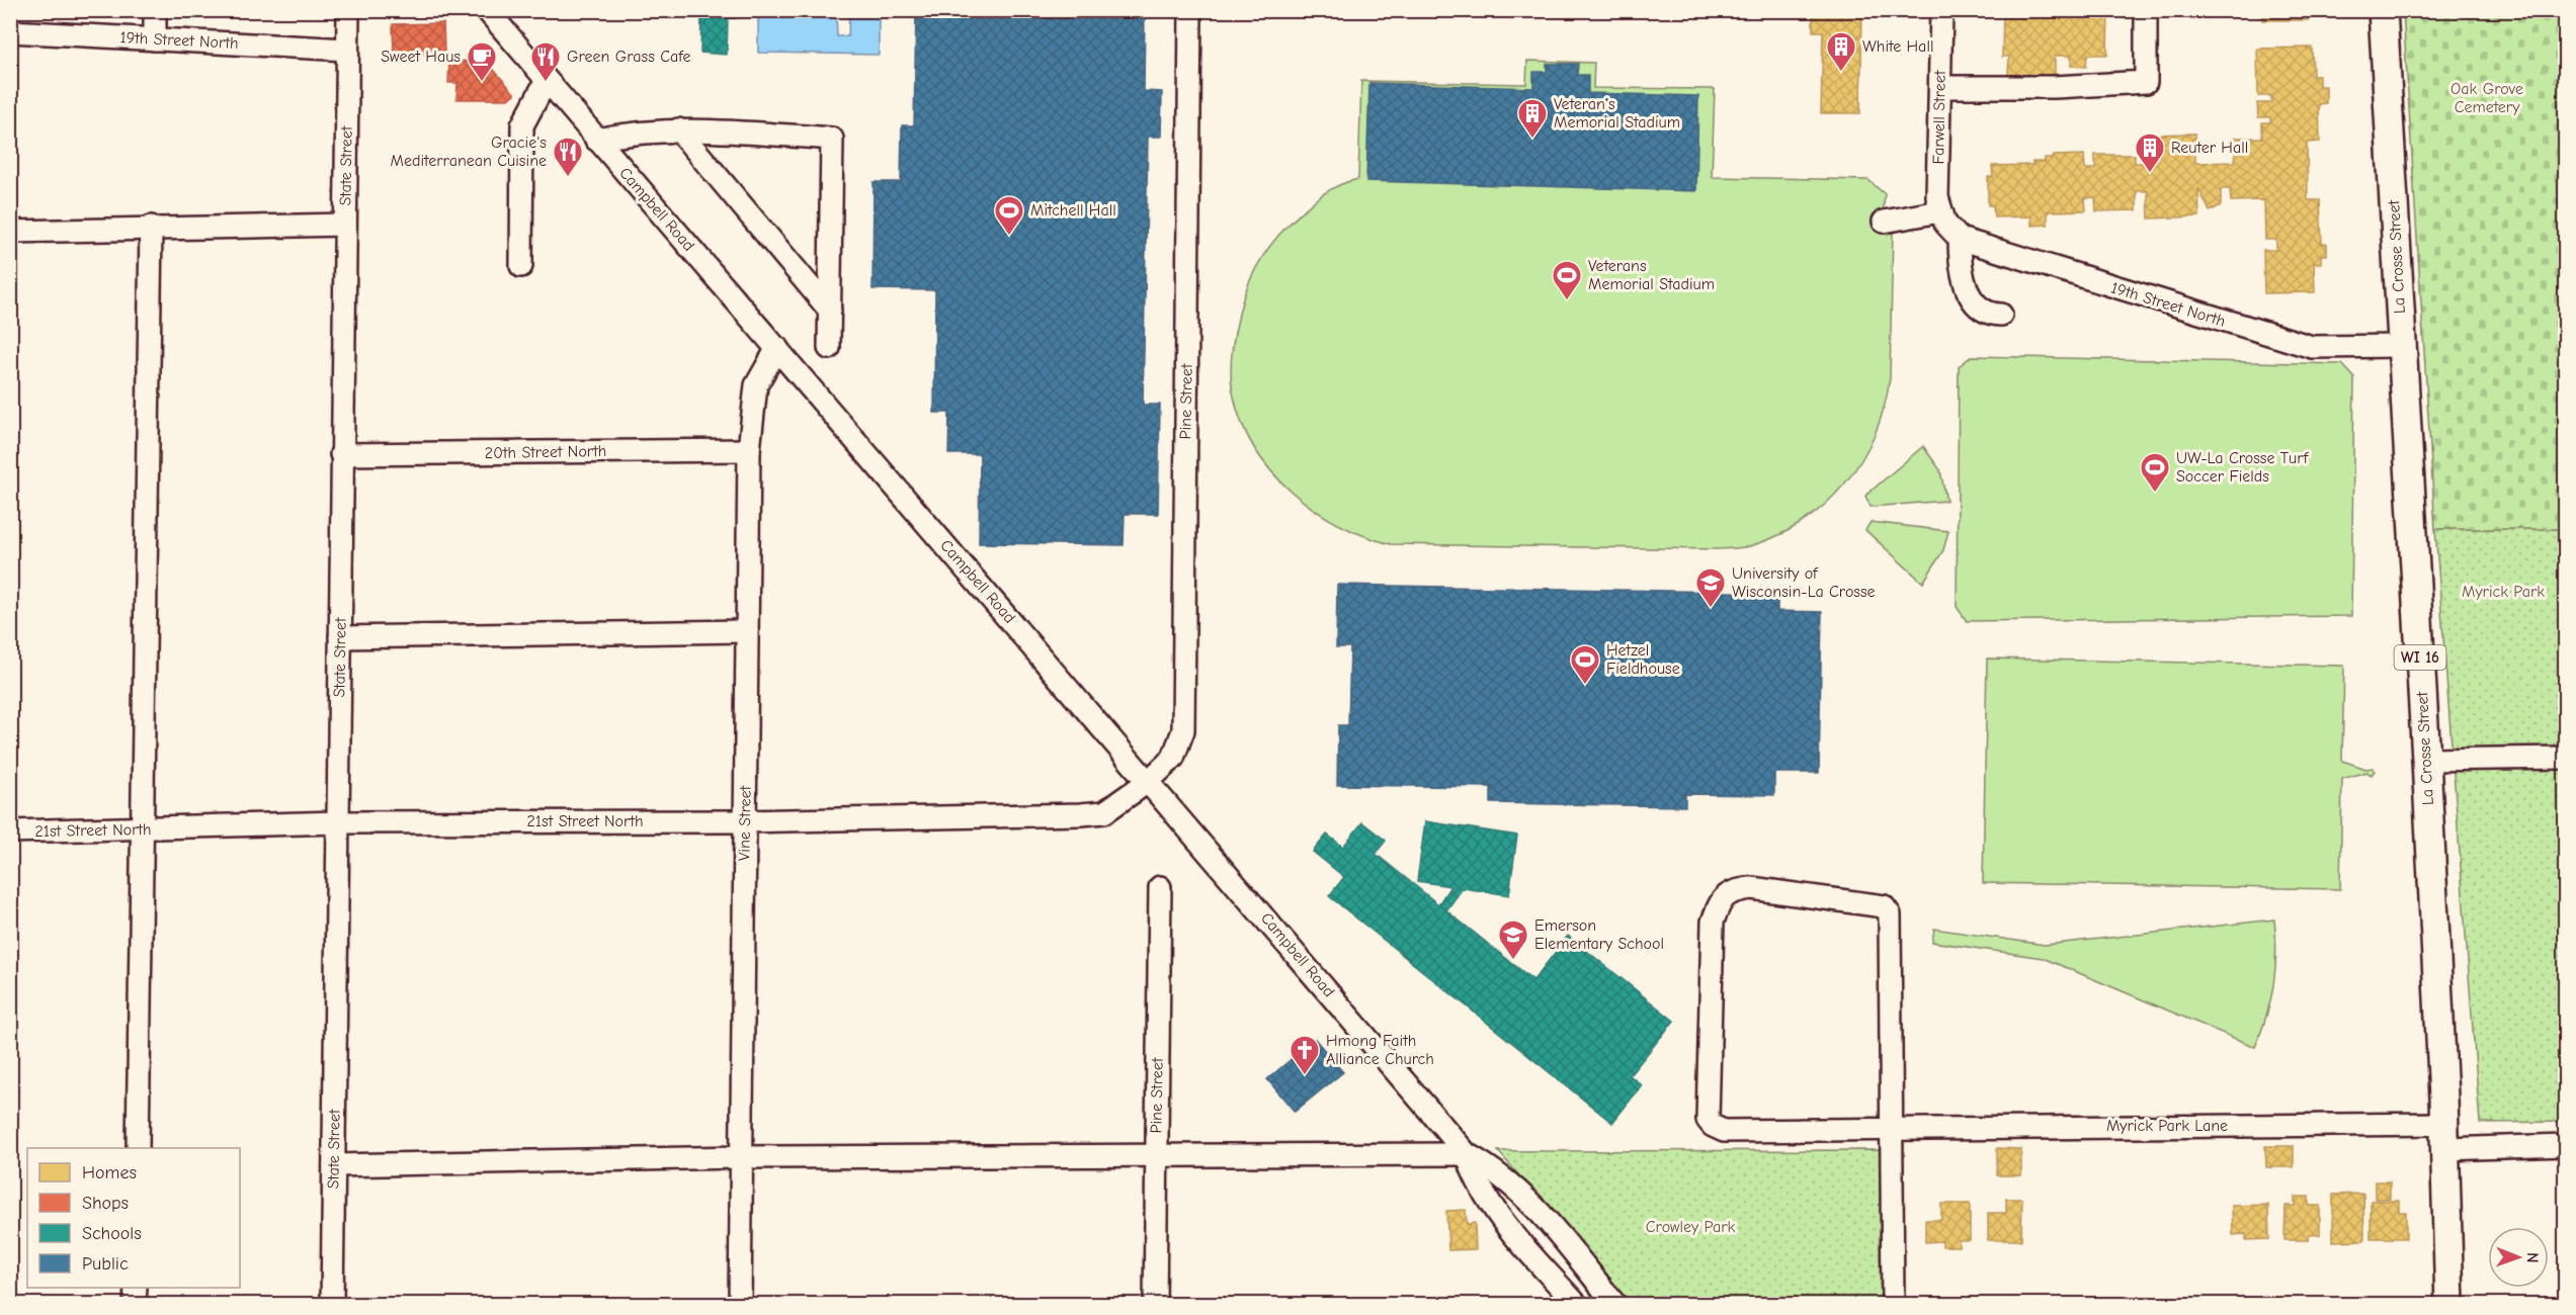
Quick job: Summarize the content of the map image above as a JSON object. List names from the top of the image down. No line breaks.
{"streets":{"main road":["La Crosse Street","WI 16"],"street":["19th Street North","Farwell Street","State Street","Campbell Road","Pine Street","20th Street North","21st Street North","Vine Street","Myrick Park Lane"]},"crossings":[["19th Street North","Farwell Street"],["19th Street North","State Street"],["19th Street North","La Crosse Street"],["State Street","20th Street North"],["State Street","21st Street North"],["Campbell Road","Pine Street"],["Campbell Road","21st Street North"],["Campbell Road","Vine Street"],["La Crosse Street","Myrick Park Lane"],["Pine Street","21st Street North"],["20th Street North","Vine Street"],["21st Street North","Vine Street"]],"parks":["Oak Grove Cemetery","Myrick Park","Crowley Park"],"places":{"building":["White Hall","Veteran's Memorial Stadium","Reuter Hall"],"cafe":["Sweet Haus"],"restaurant":["Green Grass Cafe","Gracie's Mediterranean Cuisine"],"sports":["Mitchell Hall","Veterans Memorial Stadium","UW-La Crosse Turf Soccer Fields","Hetzel Fieldhouse"],"school or university":["University of Wisconsin-La Crosse","Emerson Elementary School"],"church":["Hmong Faith Alliance Church"]},"legend":["Homes","Shops","Schools","Public"],"north":"right"}
